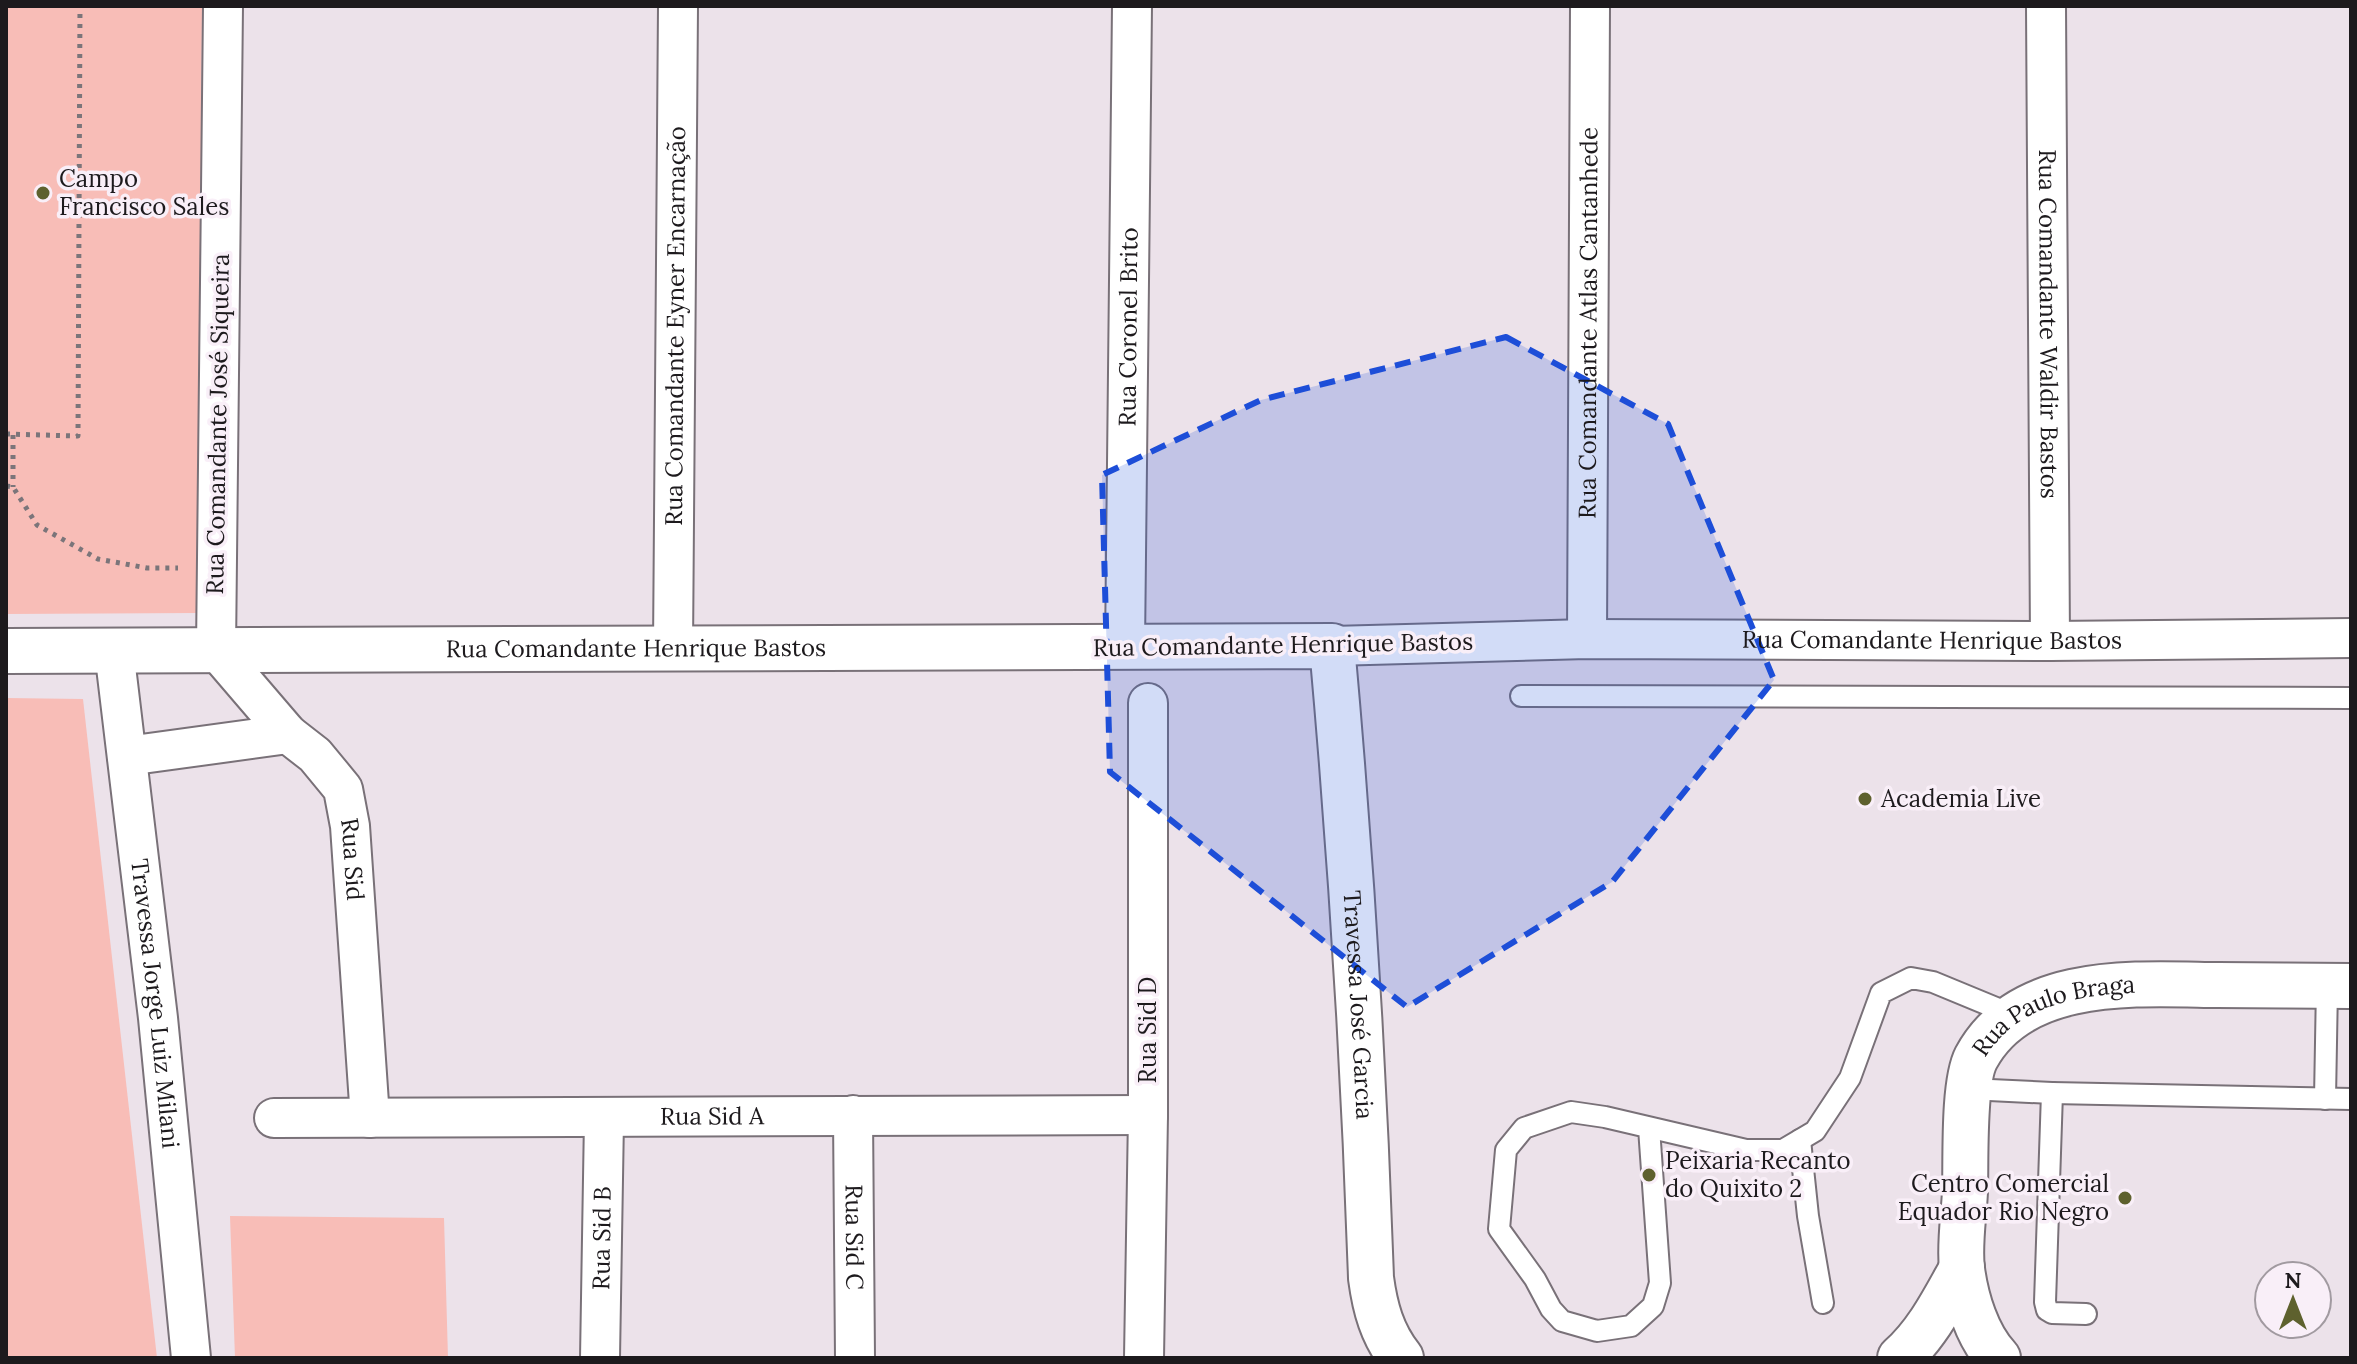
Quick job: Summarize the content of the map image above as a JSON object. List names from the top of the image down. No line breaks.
{"streets":{"street":["Rua Comandante Atlas Cantanhede","Rua Comandante Waldir Bastos","Rua Coronel Brito","Rua Comandante Eyner Encarnação","Rua Comandante José Siqueira","Rua Comandante Henrique Bastos","Rua Sid","Travessa Jorge Luiz Milani","Travessa José Garcia","Rua Paulo Braga","Rua Sid D","Rua Sid A","Rua Sid C","Rua Sid B"]},"crossings":[["Rua Comandante Atlas Cantanhede","Rua Comandante Henrique Bastos"],["Rua Comandante Waldir Bastos","Rua Comandante Henrique Bastos"],["Rua Coronel Brito","Rua Comandante Henrique Bastos"],["Rua Comandante Eyner Encarnação","Rua Comandante Henrique Bastos"],["Rua Comandante José Siqueira","Rua Comandante Henrique Bastos"],["Rua Comandante José Siqueira","Rua Sid"],["Rua Comandante Henrique Bastos","Rua Sid"],["Rua Comandante Henrique Bastos","Travessa Jorge Luiz Milani"],["Rua Comandante Henrique Bastos","Travessa José Garcia"],["Rua Sid","Rua Sid A"],["Rua Sid D","Rua Sid A"],["Rua Sid A","Rua Sid C"],["Rua Sid A","Rua Sid B"]],"places":["Campo Francisco Sales","Academia Live","Peixaria Recanto do Quixito 2","Centro Comercial Equador Rio Negro"],"north":"top"}
